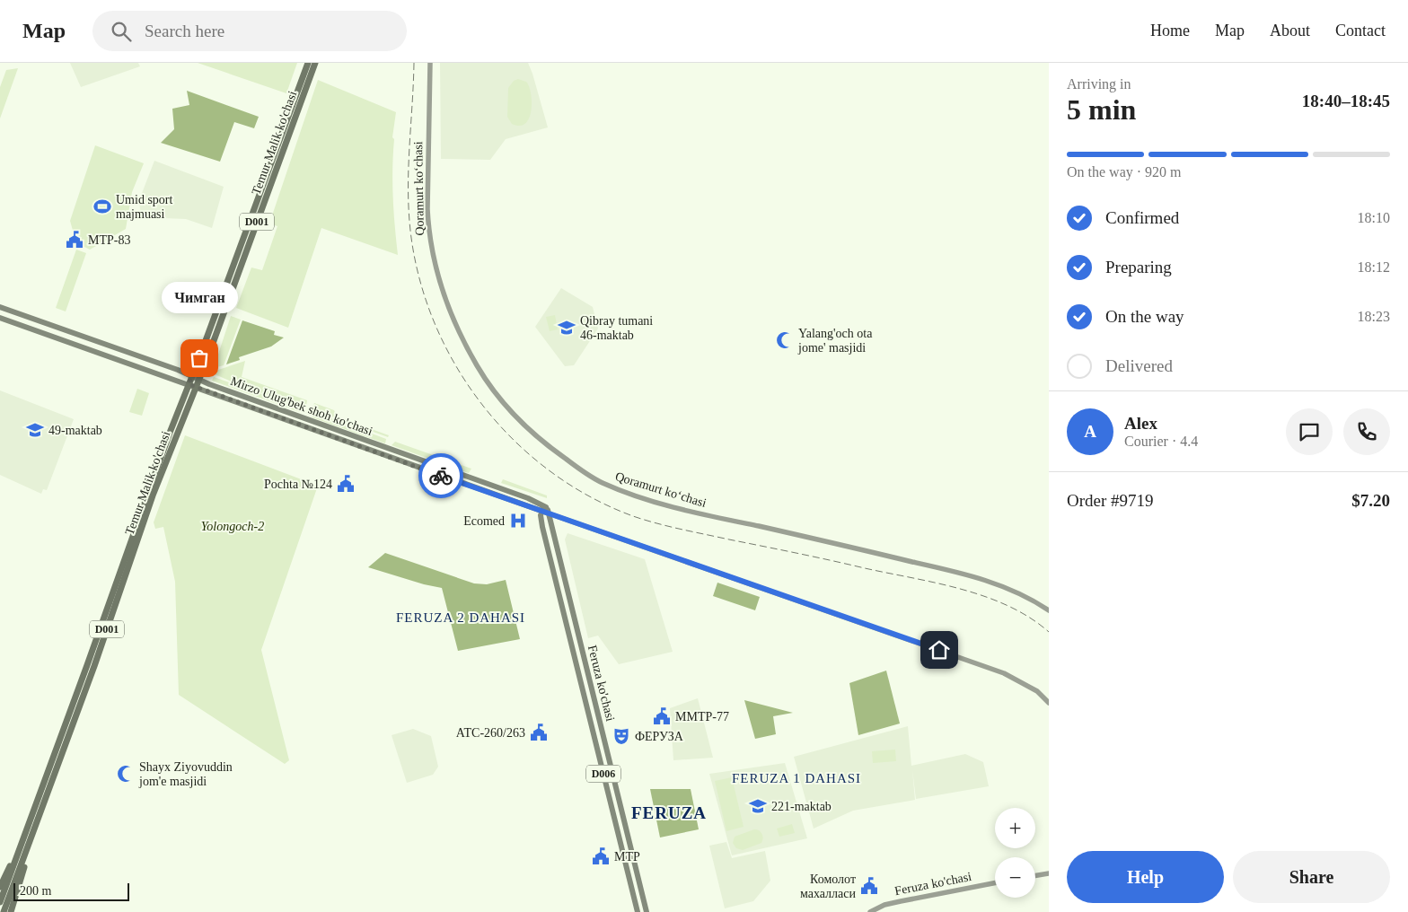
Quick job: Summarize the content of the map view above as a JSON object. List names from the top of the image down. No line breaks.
{"streets":{"highway":["Temur Malik ko'chasi","D001"],"main road":["Qoramurt koʻchasi","Mirzo Ulug'bek shoh ko'chasi","Feruza ko'chasi","D006"]},"crossings":[["Temur Malik ko'chasi","Mirzo Ulug'bek shoh ko'chasi"],["Mirzo Ulug'bek shoh ko'chasi","Feruza ko'chasi"]],"districts":["FERUZA 2 DAHASI","FERUZA 1 DAHASI","FERUZA"],"parks":["Yolongoch-2"],"places":{"sports":["Umid sport majmuasi"],"public building":["MTP-83","Pochta №124","MMTP-77","АТС-260/263","MTP","Комолот махалласи"],"school or university":["Qibray tumani 46-maktab","49-maktab","221-maktab"],"mosque":["Yalang'och ota jome' masjidi","Shayx Ziyovuddin jom'e masjidi"],"other":["Чимган"],"hospital":["Ecomed"],"theatre":["ФЕРУЗА"]},"scale_bar":"200 m","page":{"header":"Map","search":"Search here","nav":["Home","Map","About","Contact"],"heading":["5 min","Arriving in","18:40–18:45"],"panel":["Alex","Courier · 4.4","Order #9719","$7.20"],"bar":"On the way · 920 m","list":[["Confirmed","18:10"],["Preparing","18:12"],["On the way","18:23"],"Delivered"],"bubble":"Чимган","round":"A","map_buttons":["+","−"],"buttons":["Help","Share"],"scale":"200 m"}}
